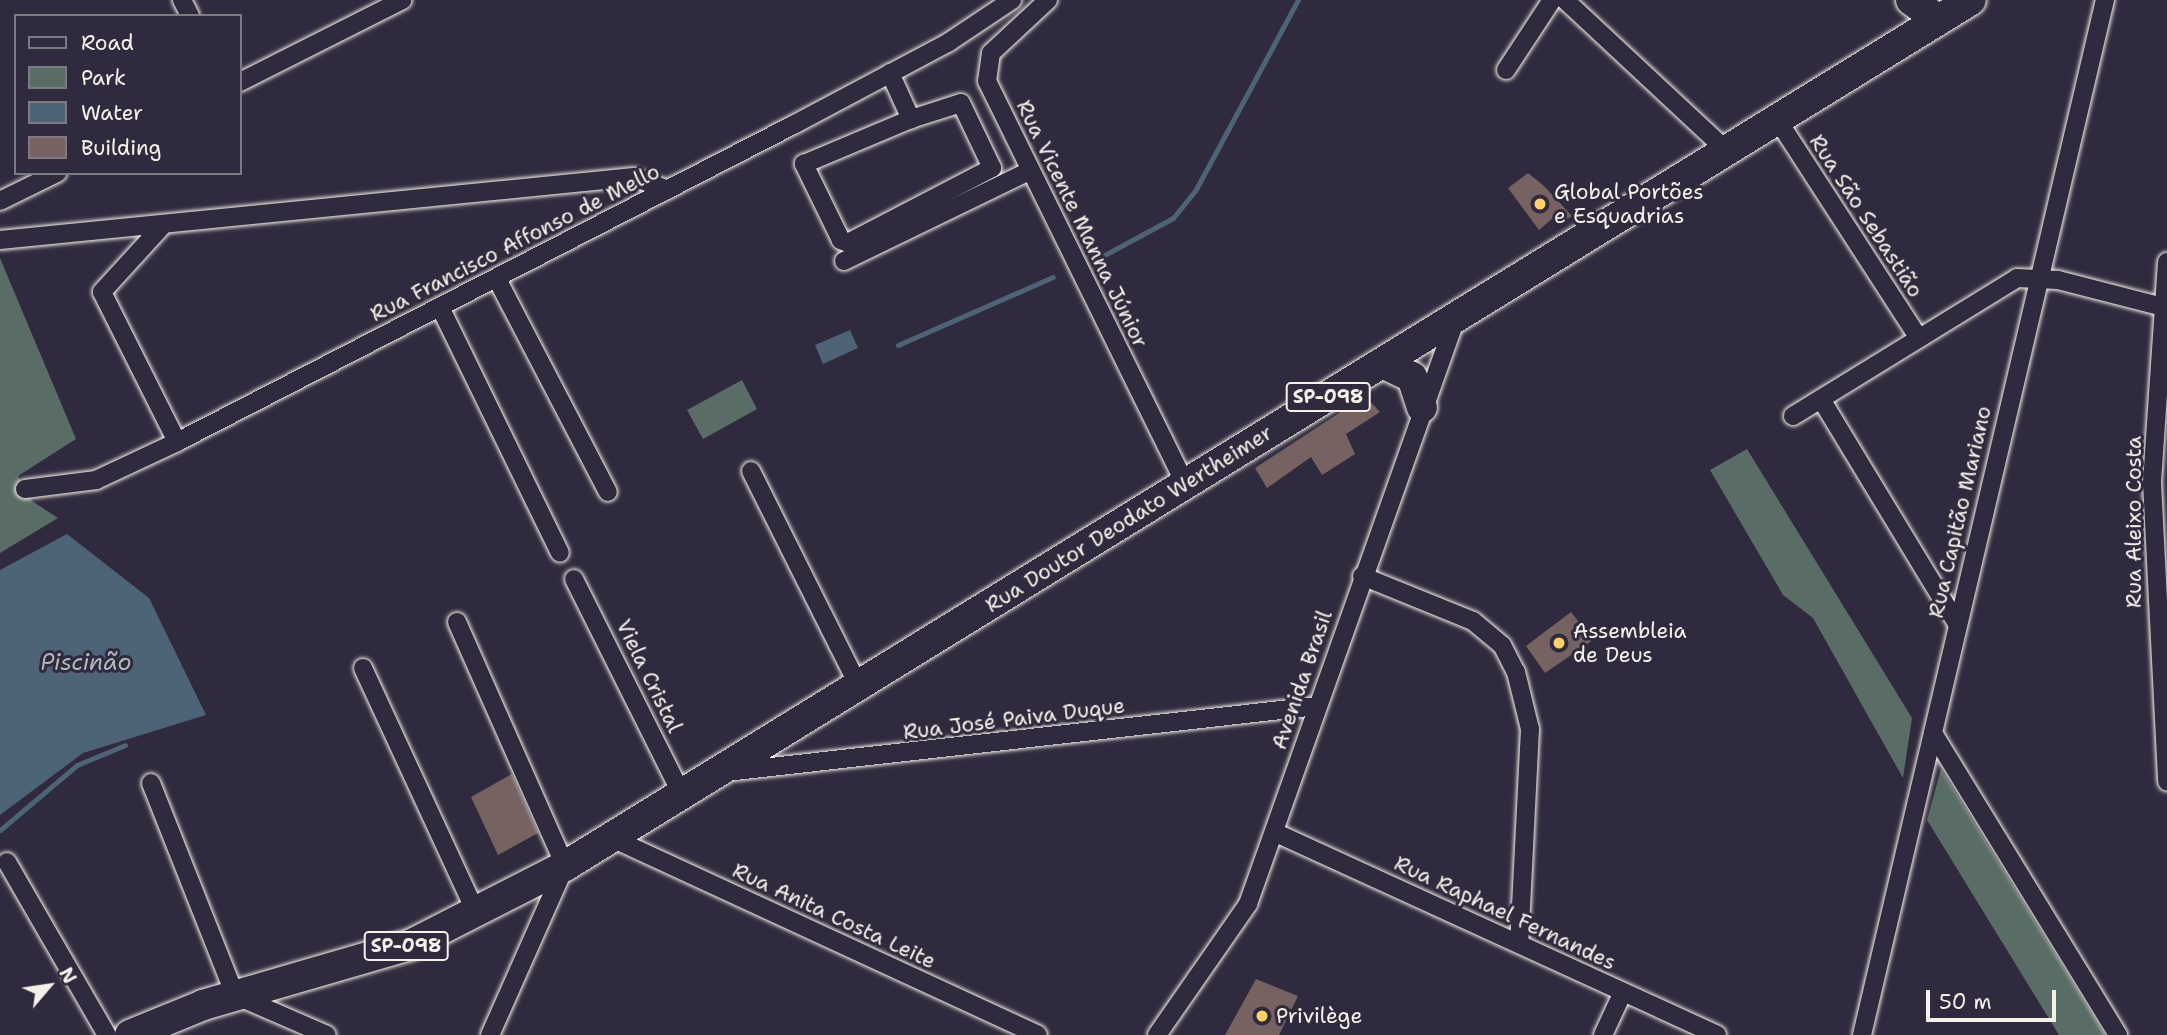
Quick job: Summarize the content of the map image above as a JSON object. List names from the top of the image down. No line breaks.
{"streets":{"main road":["SP-098","Rua Doutor Deodato Wertheimer"],"street":["Rua São Sebastião","Rua Vicente Manna Júnior","Rua Francisco Affonso de Mello","Rua Capitão Mariano","Rua Aleixo Costa","Viela Cristal","Avenida Brasil","Rua José Paiva Duque","Rua Raphael Fernandes","Rua Anita Costa Leite"]},"crossings":[["Rua São Sebastião","Rua Doutor Deodato Wertheimer"],["Rua Vicente Manna Júnior","Rua Doutor Deodato Wertheimer"],["SP-098","Rua Doutor Deodato Wertheimer"],["SP-098","Viela Cristal"],["SP-098","Rua José Paiva Duque"],["SP-098","Rua Anita Costa Leite"],["Rua Doutor Deodato Wertheimer","Avenida Brasil"],["Rua Doutor Deodato Wertheimer","Rua José Paiva Duque"],["Avenida Brasil","Rua José Paiva Duque"],["Avenida Brasil","Rua Raphael Fernandes"]],"water":["Piscinão"],"places":["Global Portões e Esquadrias","Assembleia de Deus","Privilège"],"legend":["Road","Park","Water","Building"],"scale_bar":"50 m","north":"top right"}
